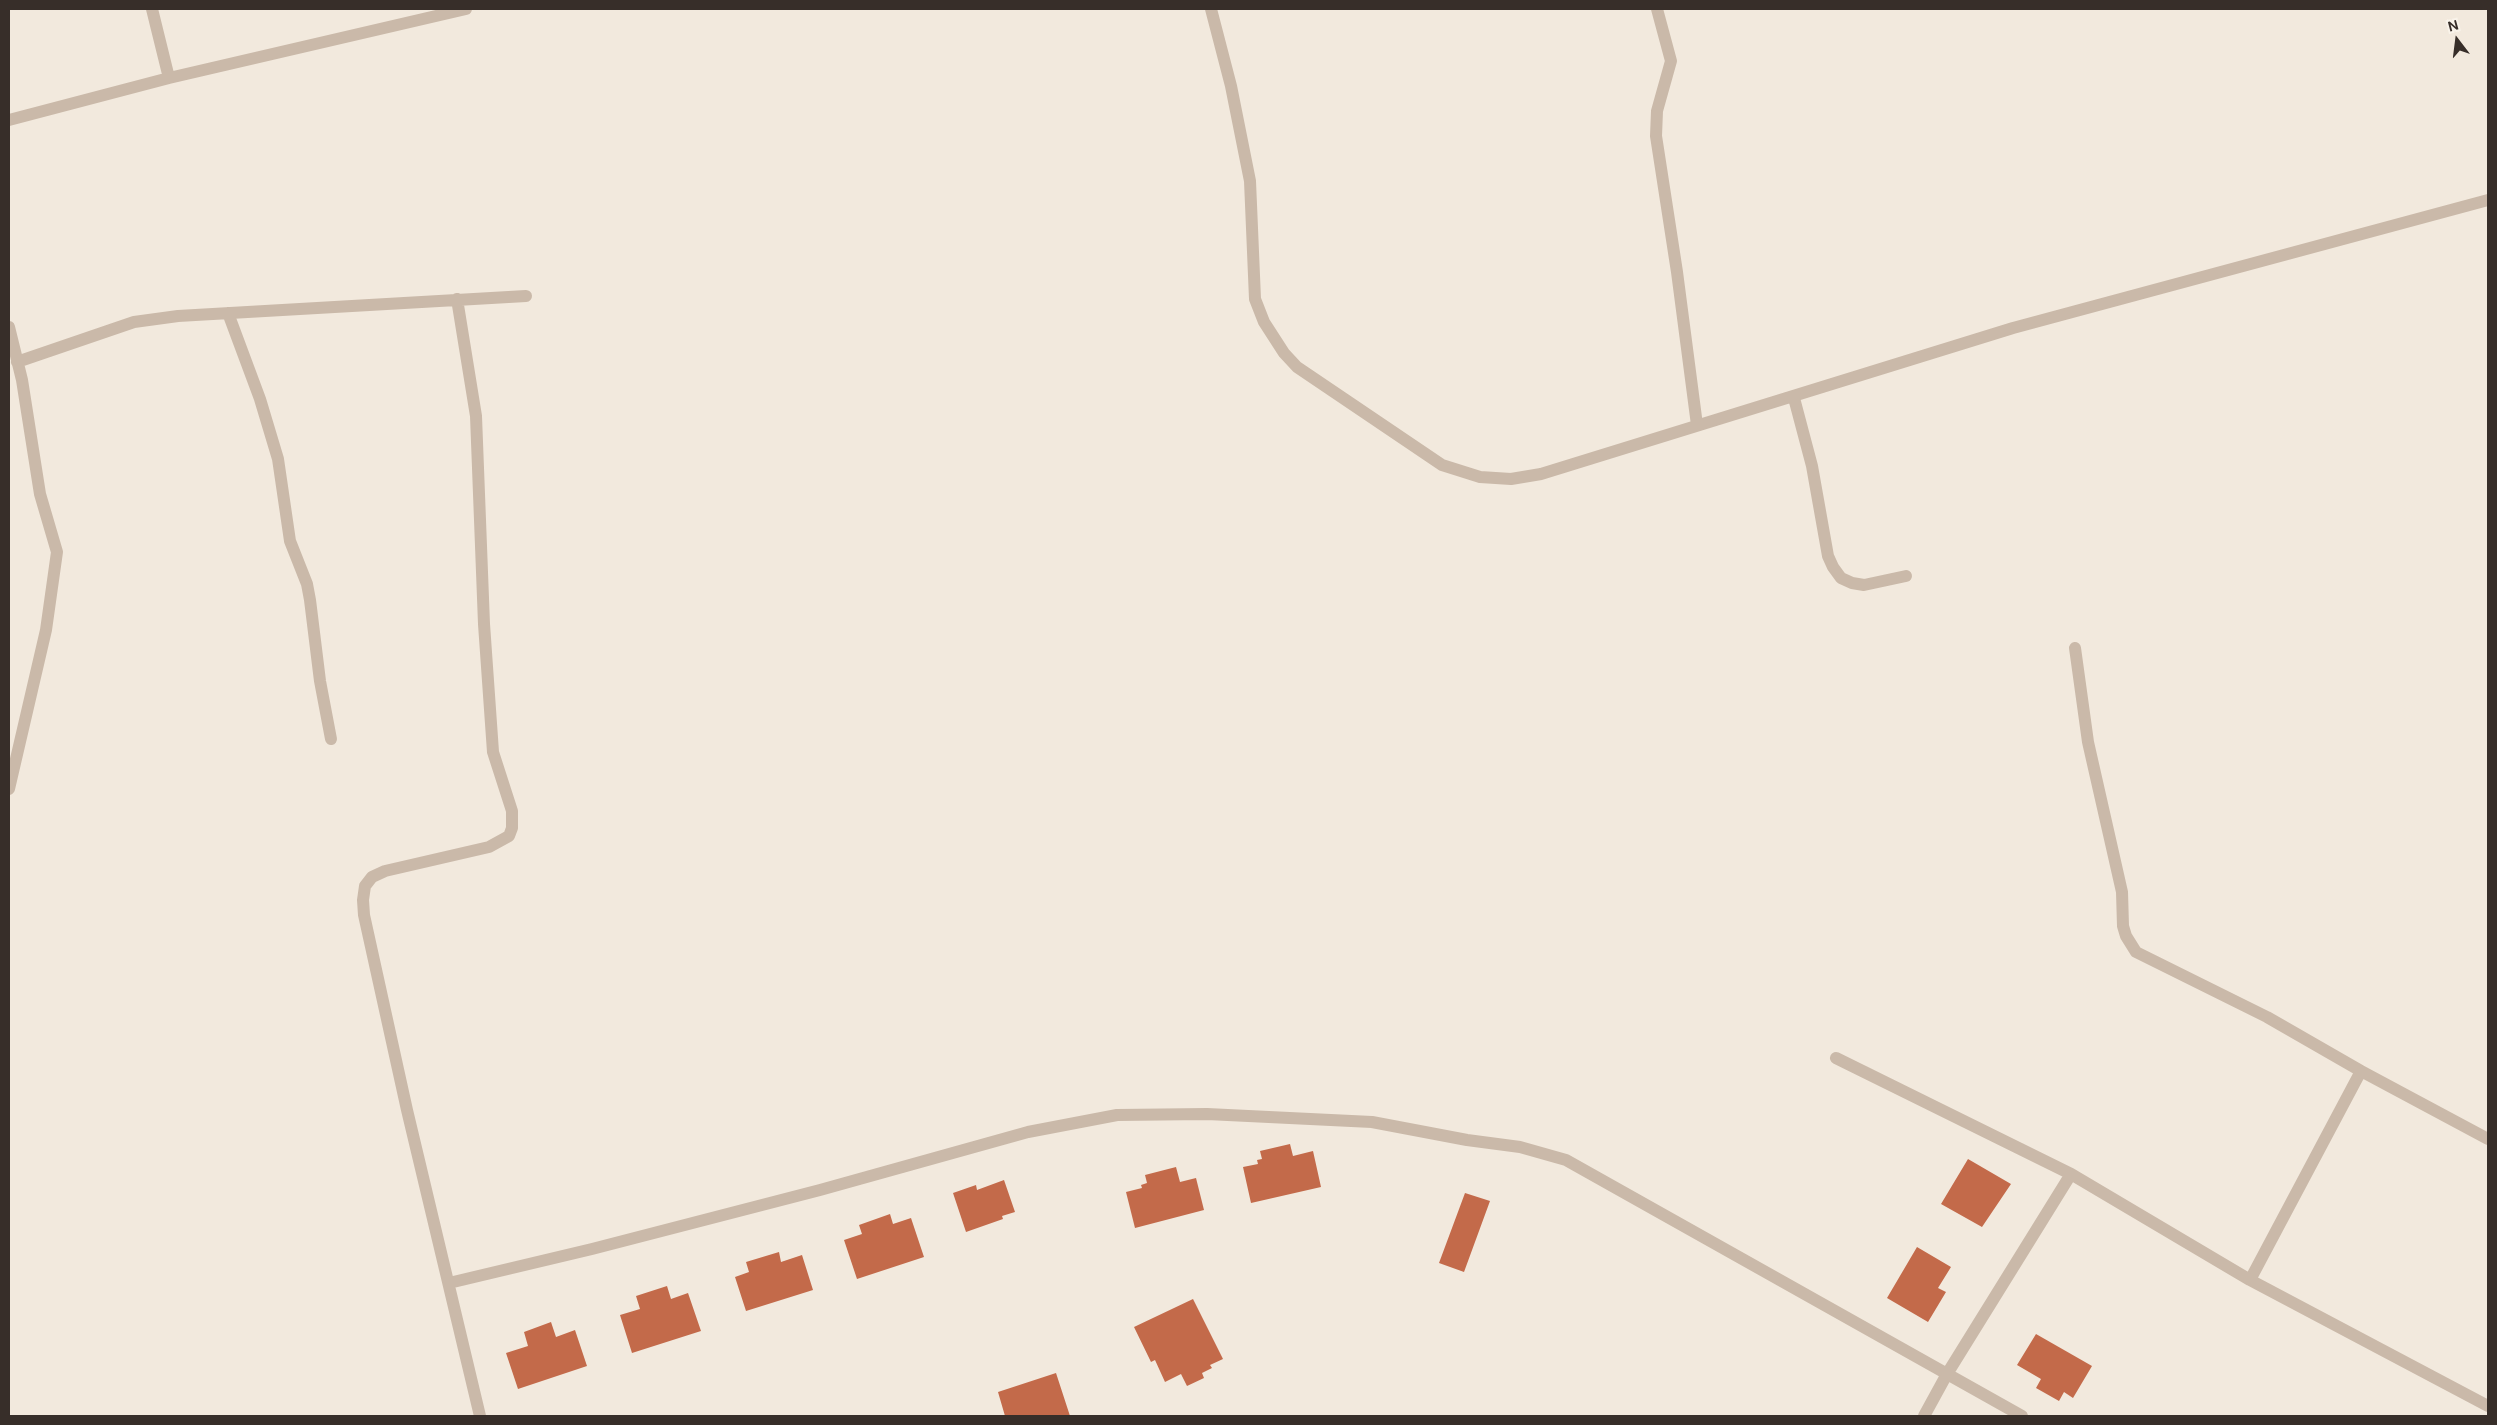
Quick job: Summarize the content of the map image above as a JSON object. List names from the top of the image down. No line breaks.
{"north":"top"}
